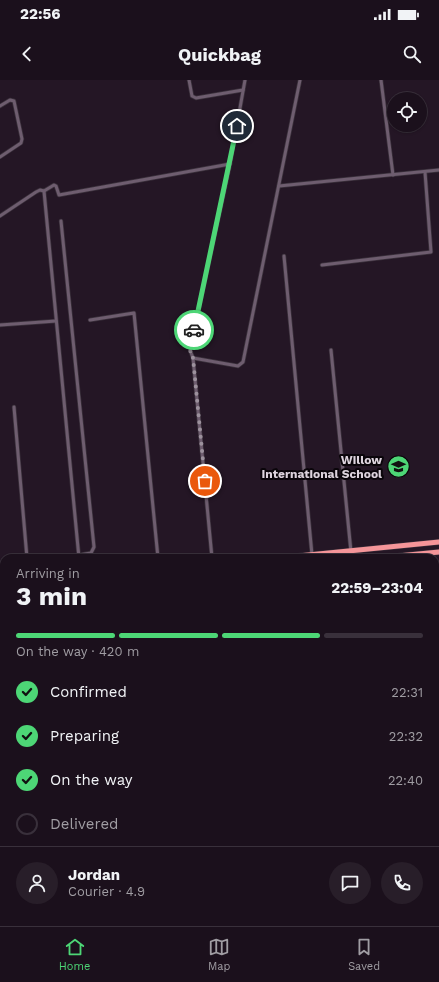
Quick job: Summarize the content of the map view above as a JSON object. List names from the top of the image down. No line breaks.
{"places":{"school or university":["Willow International School"]},"page":{"status":"22:56","header":"Quickbag","heading":["3 min","Arriving in","22:59–23:04"],"panel":["Jordan","Courier · 4.9"],"bar":"On the way · 420 m","list":[["Confirmed","22:31"],["Preparing","22:32"],["On the way","22:40"],"Delivered"],"tabs":["Home","Map","Saved"]}}
